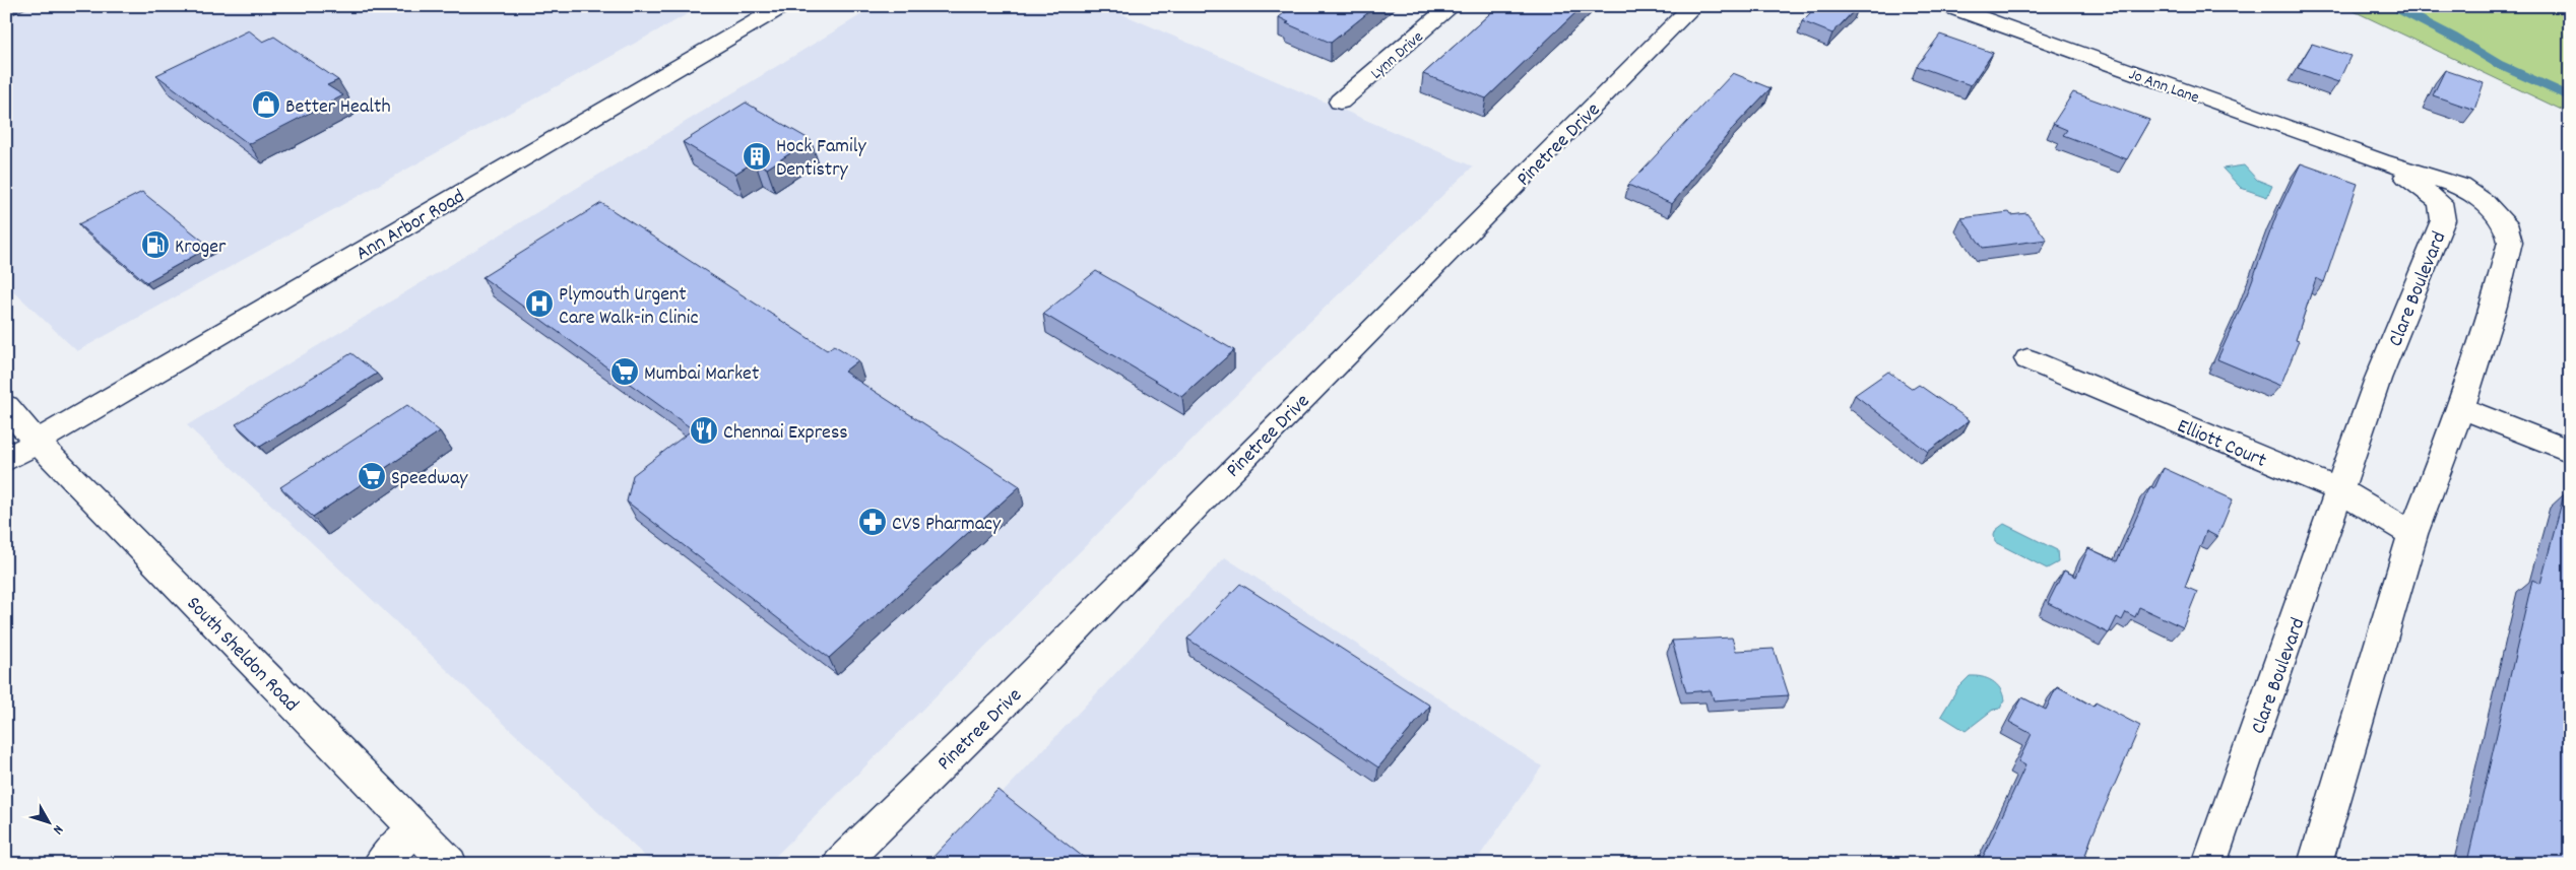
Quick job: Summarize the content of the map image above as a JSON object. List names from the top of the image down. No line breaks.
{"streets":{"street":["Lynn Drive","Jo Ann Lane","Pinetree Drive","Ann Arbor Road","Clare Boulevard","Elliott Court","South Sheldon Road"]},"crossings":[["Jo Ann Lane","Clare Boulevard"],["Ann Arbor Road","South Sheldon Road"],["Clare Boulevard","Elliott Court"]],"places":{"shop":["Better Health"],"building":["Hock Family Dentistry"],"fuel station":["Kroger"],"hospital":["Plymouth Urgent Care Walk-in Clinic"],"supermarket":["Mumbai Market","Speedway"],"restaurant":["Chennai Express"],"pharmacy":["CVS Pharmacy"]},"north":"bottom right"}
